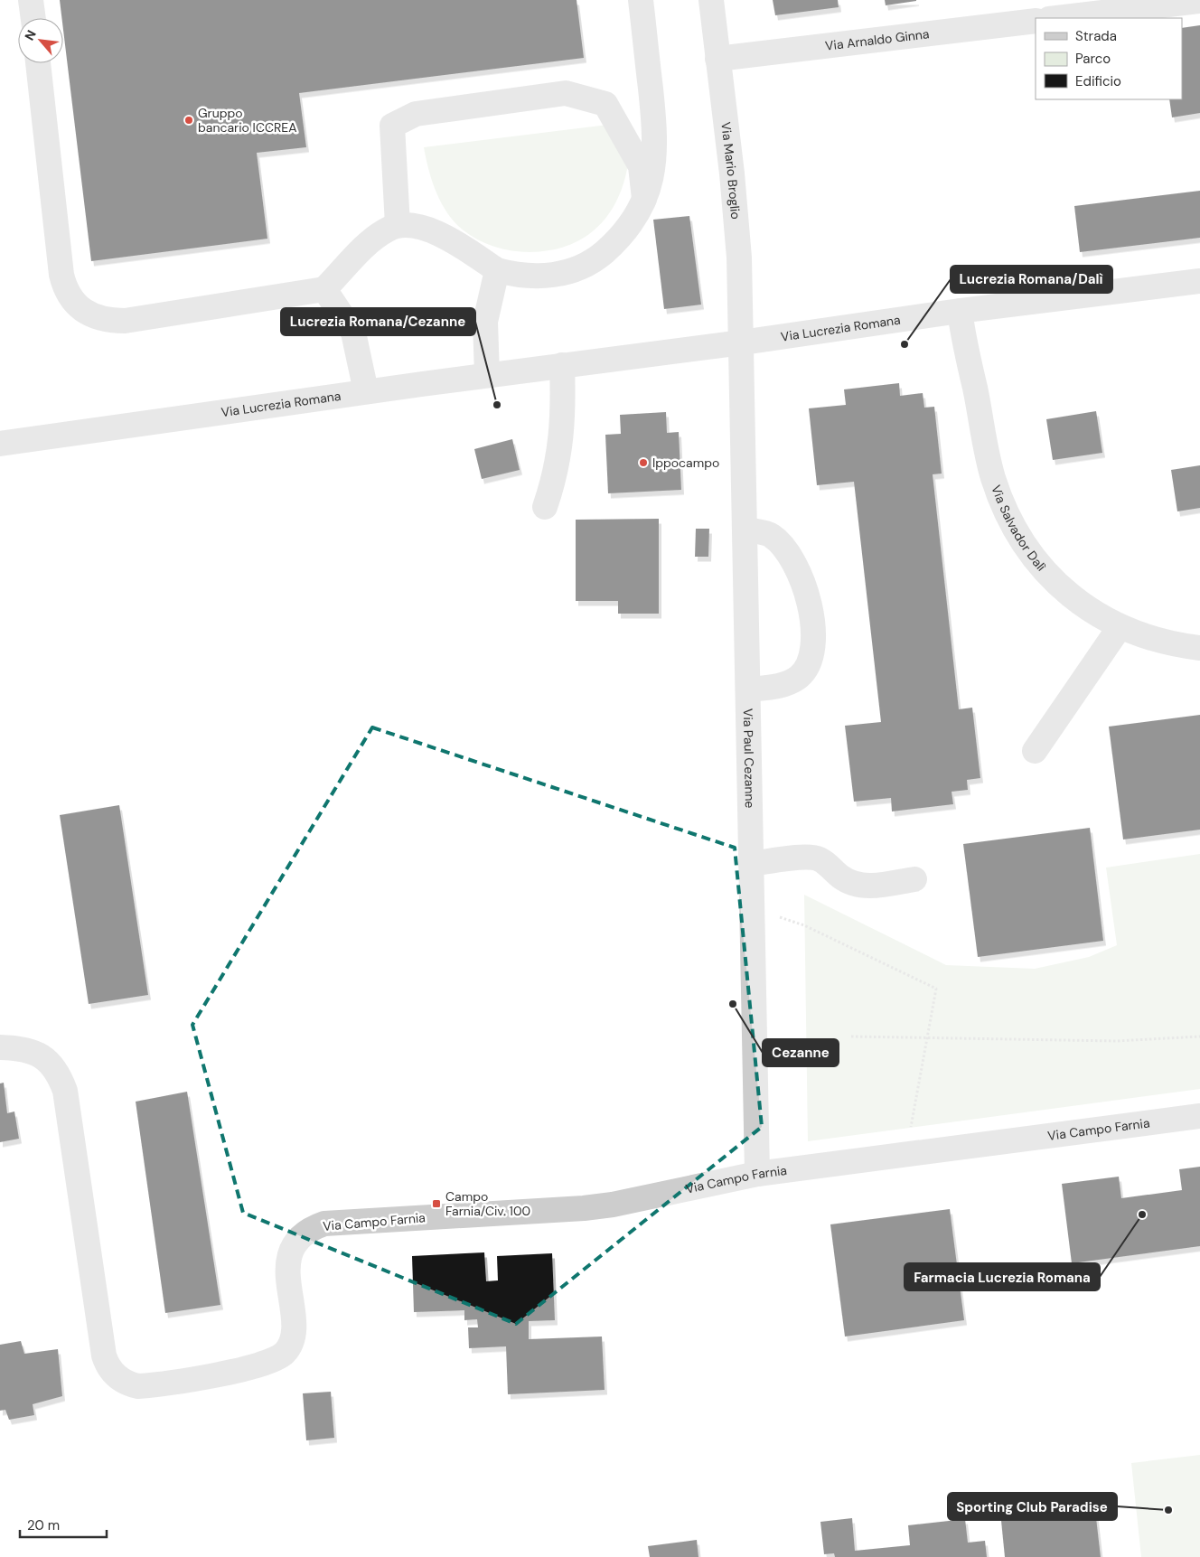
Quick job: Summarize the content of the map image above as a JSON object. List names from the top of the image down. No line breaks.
{"streets":{"street":["Via Arnaldo Ginna","Via Mario Broglio","Via Lucrezia Romana","Via Salvador Dalì","Via Paul Cezanne","Via Campo Farnia"]},"crossings":[["Via Arnaldo Ginna","Via Mario Broglio"],["Via Mario Broglio","Via Lucrezia Romana"],["Via Mario Broglio","Via Paul Cezanne"],["Via Lucrezia Romana","Via Salvador Dalì"],["Via Lucrezia Romana","Via Paul Cezanne"],["Via Paul Cezanne","Via Campo Farnia"]],"places":{"other":["Gruppo bancario ICCREA","Lucrezia Romana/Dalì","Lucrezia Romana/Cezanne","Ippocampo","Cezanne","Farmacia Lucrezia Romana","Sporting Club Paradise"],"transit":["Campo Farnia/Civ. 100"]},"legend":["Strada","Parco","Edificio"],"scale_bar":"20 m","north":"top left"}
